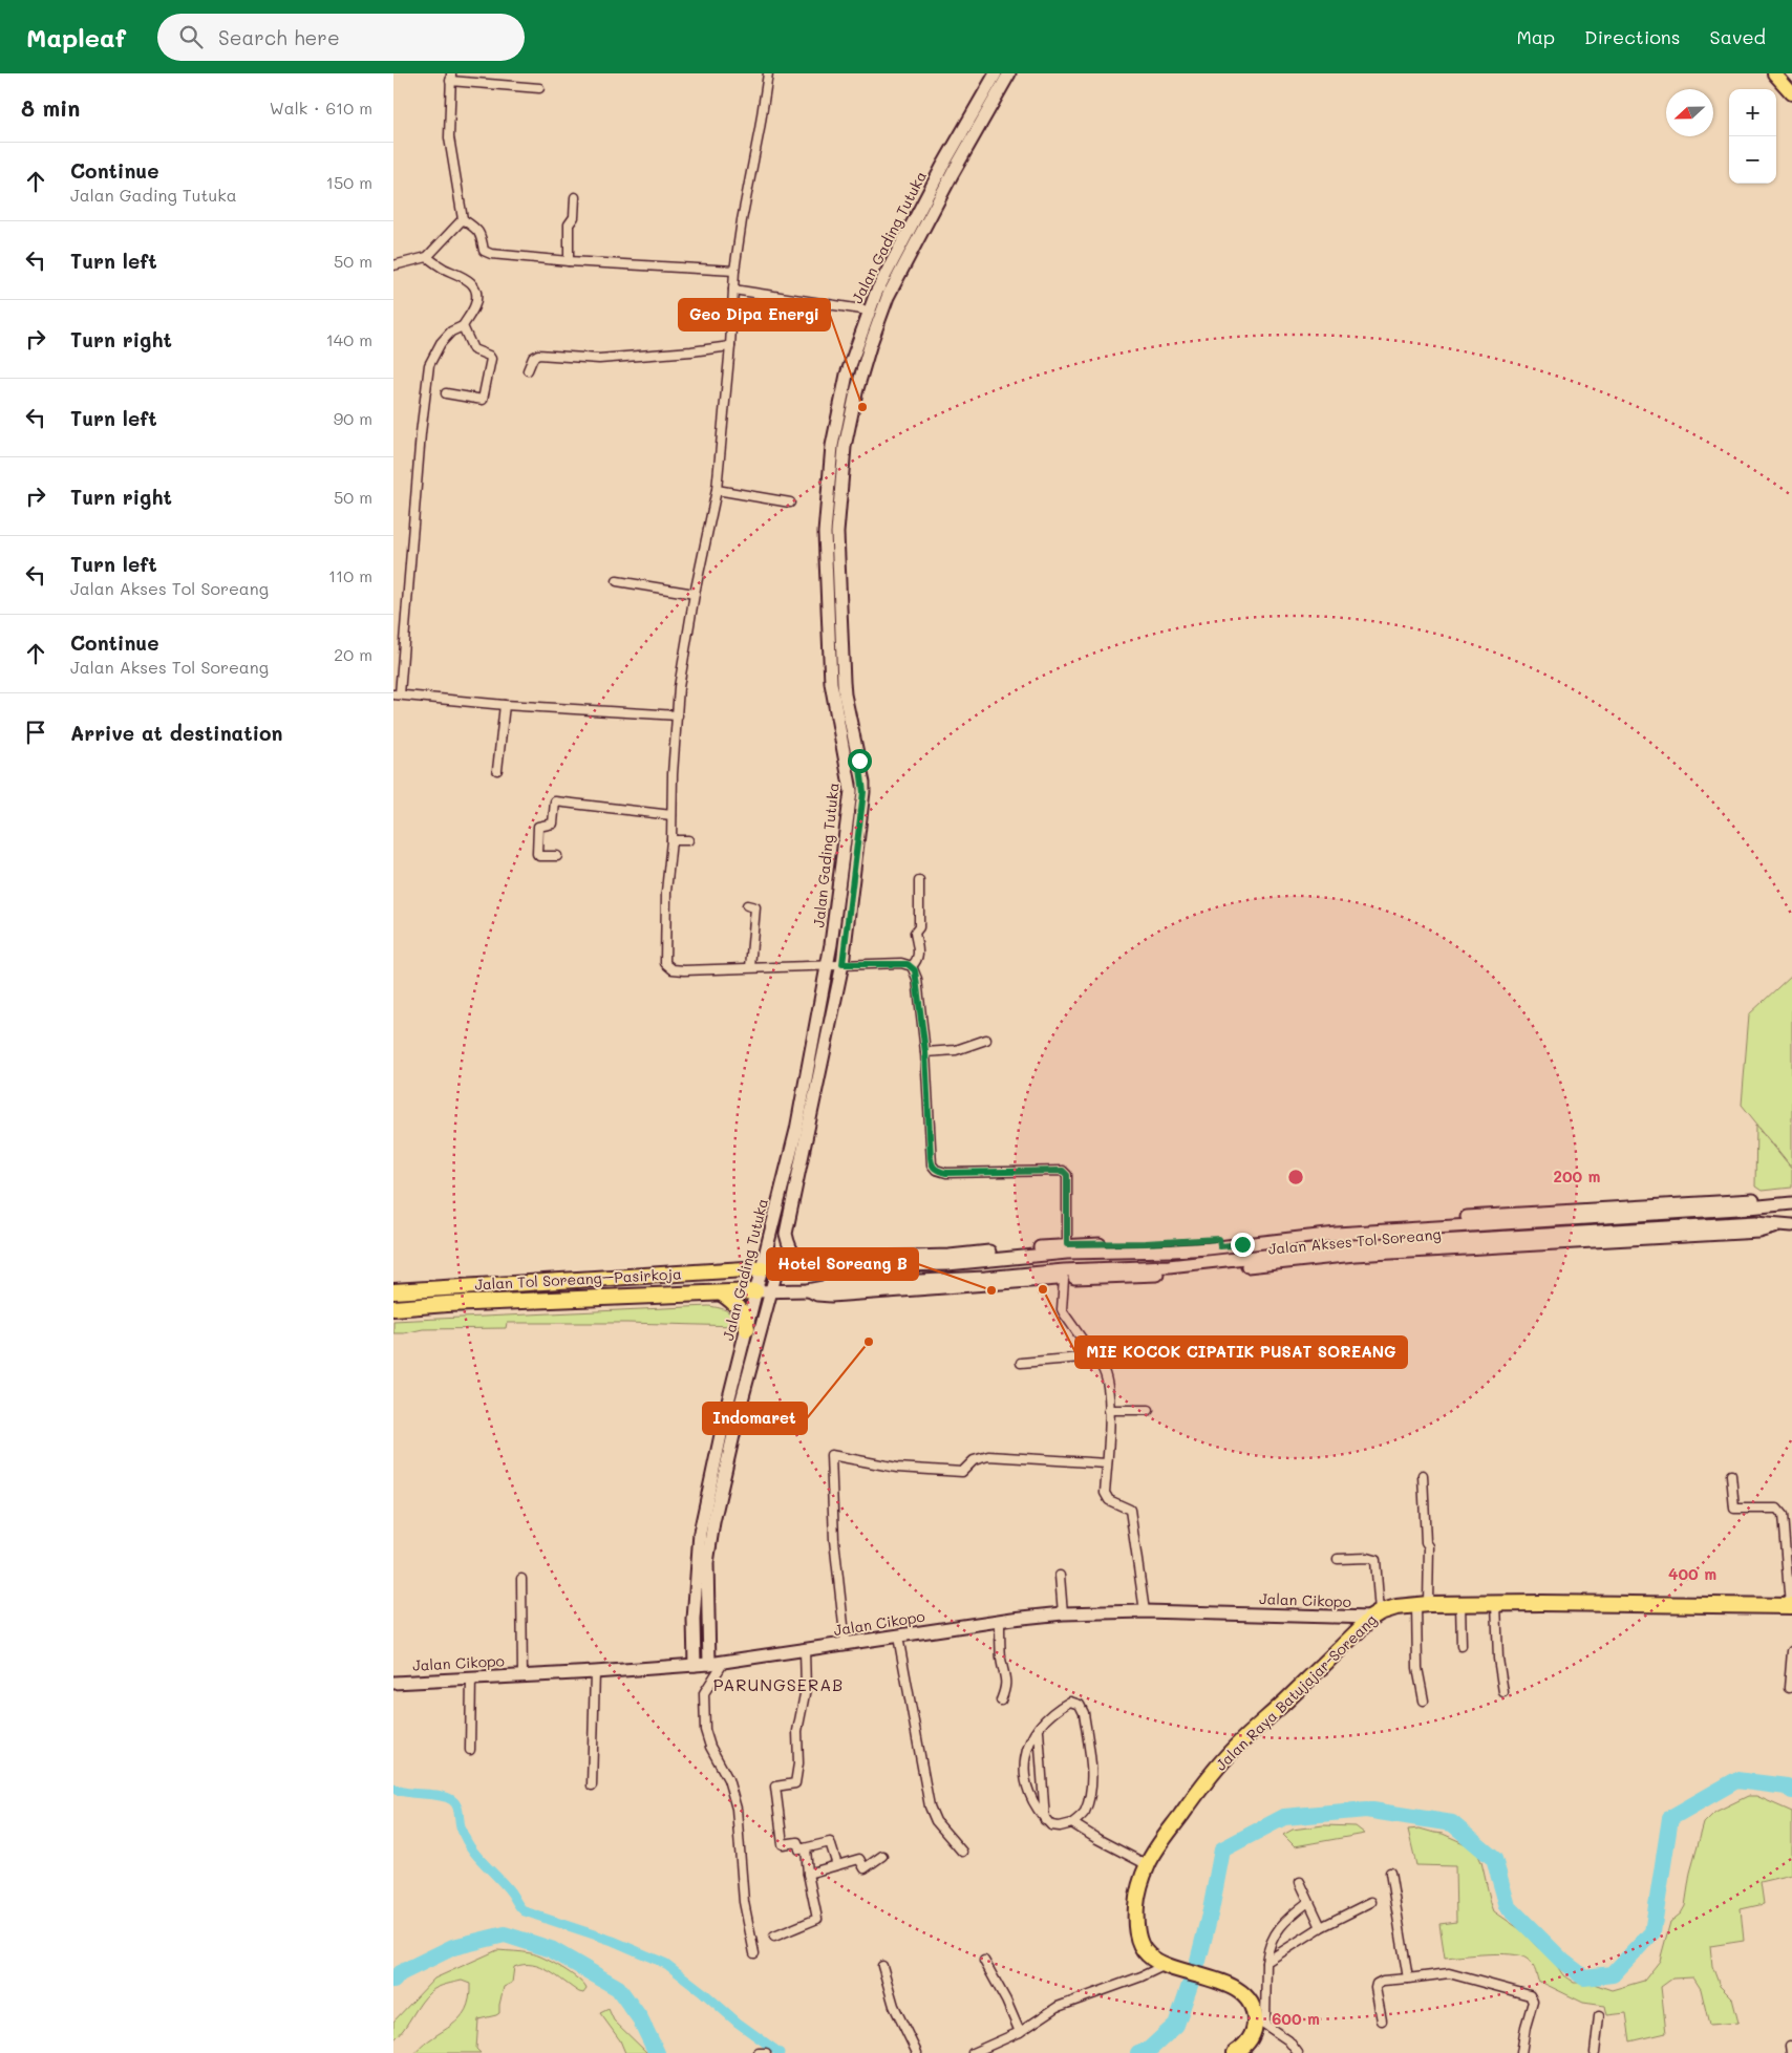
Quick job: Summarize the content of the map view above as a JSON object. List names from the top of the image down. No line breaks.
{"streets":{"highway":["Jalan Tol Soreang–Pasirkoja","Jalan Raya Batujajar-Soreang"],"main road":["Jalan Gading Tutuka","Jalan Akses Tol Soreang","Jalan Cikopo"]},"crossings":[["Jalan Gading Tutuka","Jalan Akses Tol Soreang"],["Jalan Gading Tutuka","Jalan Tol Soreang–Pasirkoja"],["Jalan Gading Tutuka","Jalan Cikopo"],["Jalan Akses Tol Soreang","Jalan Tol Soreang–Pasirkoja"],["Jalan Cikopo","Jalan Raya Batujajar-Soreang"]],"districts":["PARUNGSERAB"],"places":["Geo Dipa Energi","MIE KOCOK CIPATIK PUSAT SOREANG","Hotel Soreang B","Indomaret"],"north":"left","page":{"header":"Mapleaf","search":"Search here","nav":["Map","Directions","Saved"],"heading":["8 min","Walk · 610 m"],"map_buttons":["+","−"],"list":[["Continue","Jalan Gading Tutuka","150 m"],["Turn left","50 m"],["Turn right","140 m"],["Turn left","90 m"],["Turn right","50 m"],["Turn left","Jalan Akses Tol Soreang","110 m"],["Continue","Jalan Akses Tol Soreang","20 m"],"Arrive at destination"]},"rings":["200 m","400 m","600 m"]}
